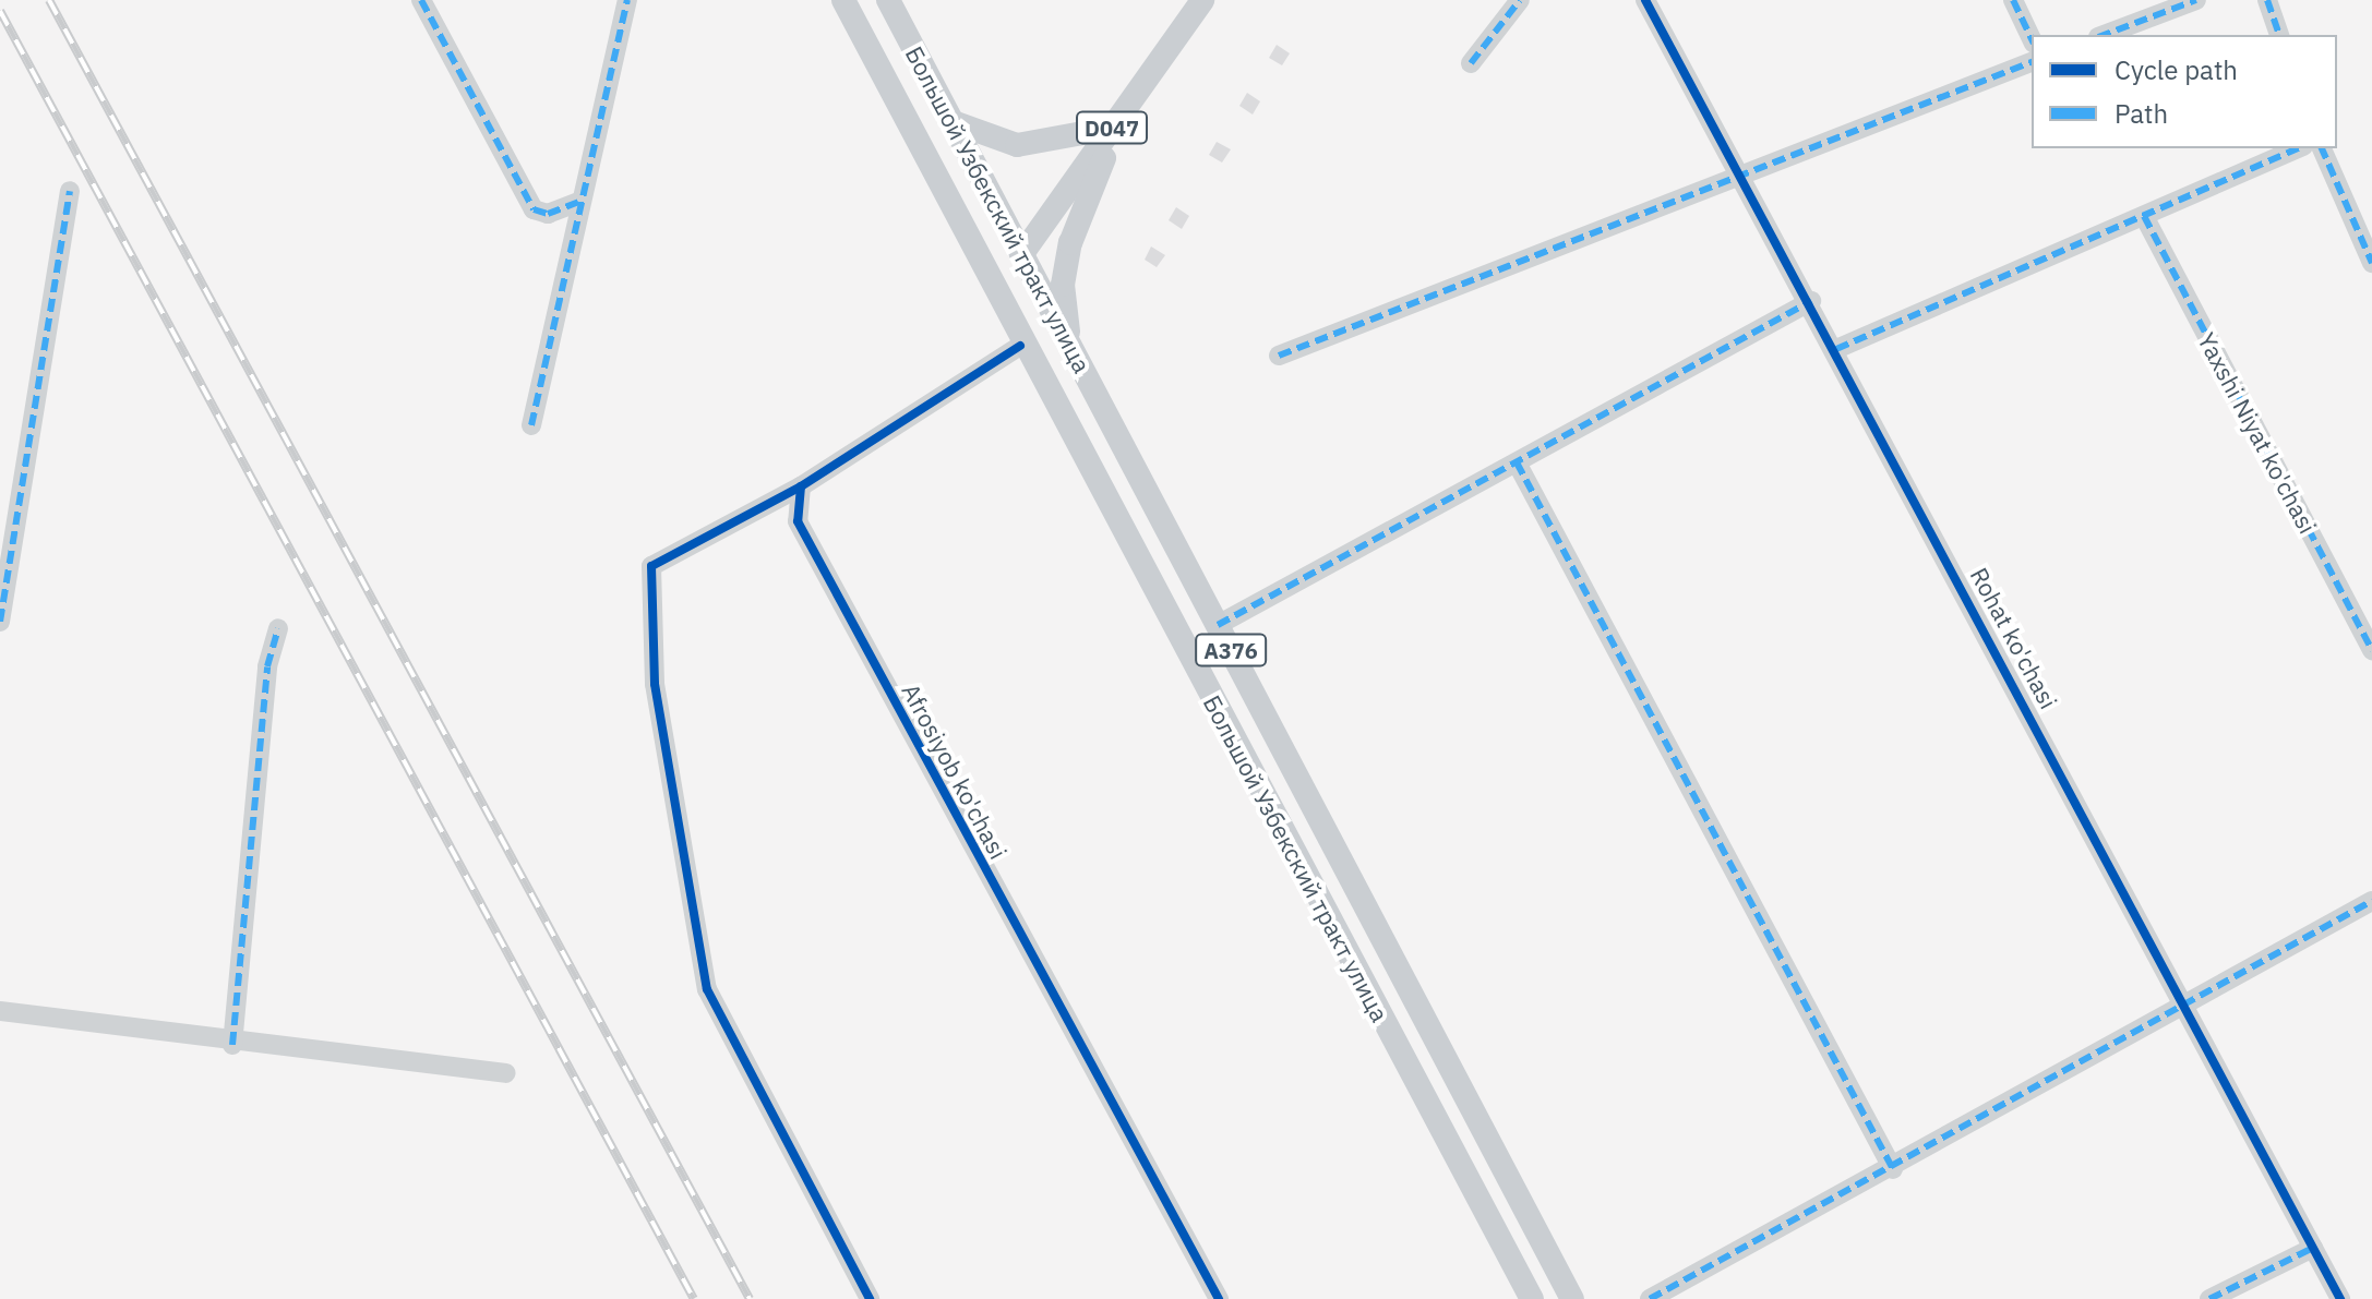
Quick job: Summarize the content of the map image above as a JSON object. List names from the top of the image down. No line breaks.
{"streets":{"main road":["D047","Большой Узбекский тракт улица","A376"],"street":["Yaxshi Niyat ko'chasi","Rohat ko'chasi","Afrosiyob ko'chasi"]},"crossings":[["D047","Большой Узбекский тракт улица"]],"legend":["Cycle path","Path"]}
